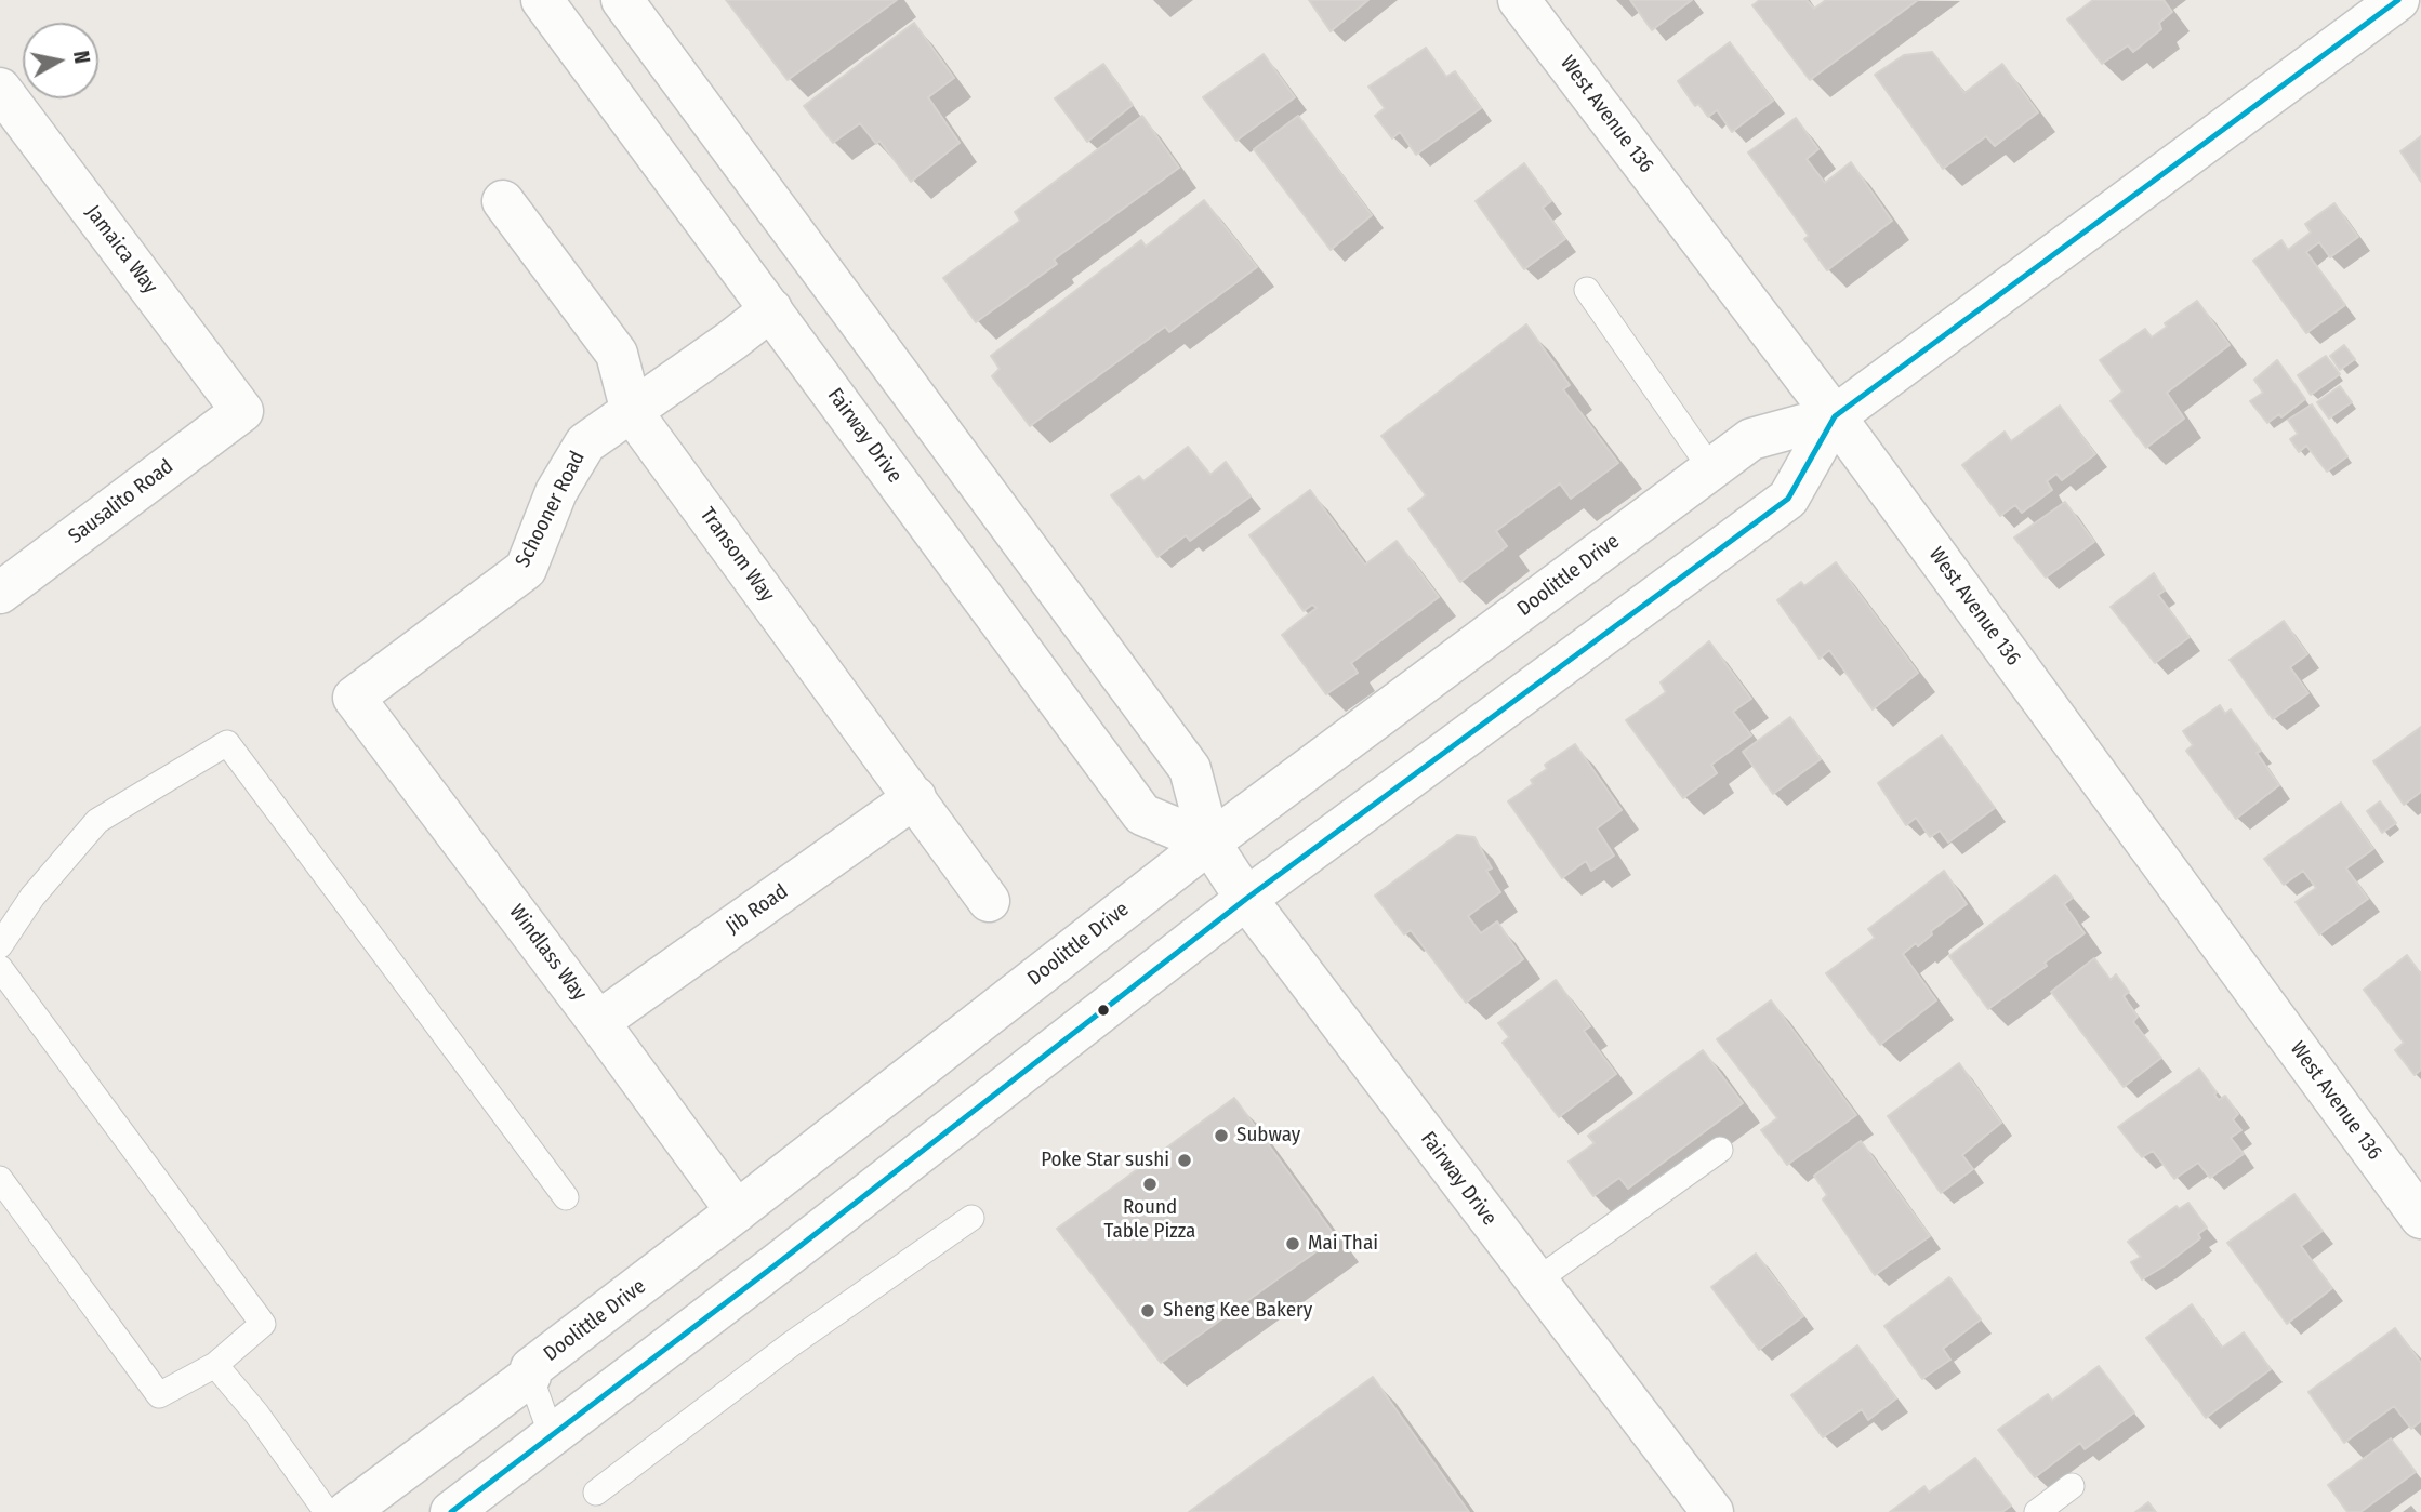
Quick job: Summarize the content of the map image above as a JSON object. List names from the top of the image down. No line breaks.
{"streets":{"street":["West Avenue 136","Jamaica Way","Fairway Drive","Sausalito Road","Schooner Road","Transom Way","Doolittle Drive","Jib Road","Windlass Way"]},"crossings":[["West Avenue 136","Doolittle Drive"],["Jamaica Way","Sausalito Road"],["Fairway Drive","Schooner Road"],["Fairway Drive","Doolittle Drive"],["Schooner Road","Transom Way"],["Schooner Road","Windlass Way"],["Transom Way","Jib Road"],["Doolittle Drive","Windlass Way"],["Jib Road","Windlass Way"]],"places":["Subway","Poke Star sushi","Round Table Pizza","Mai Thai","Sheng Kee Bakery"],"north":"right"}
